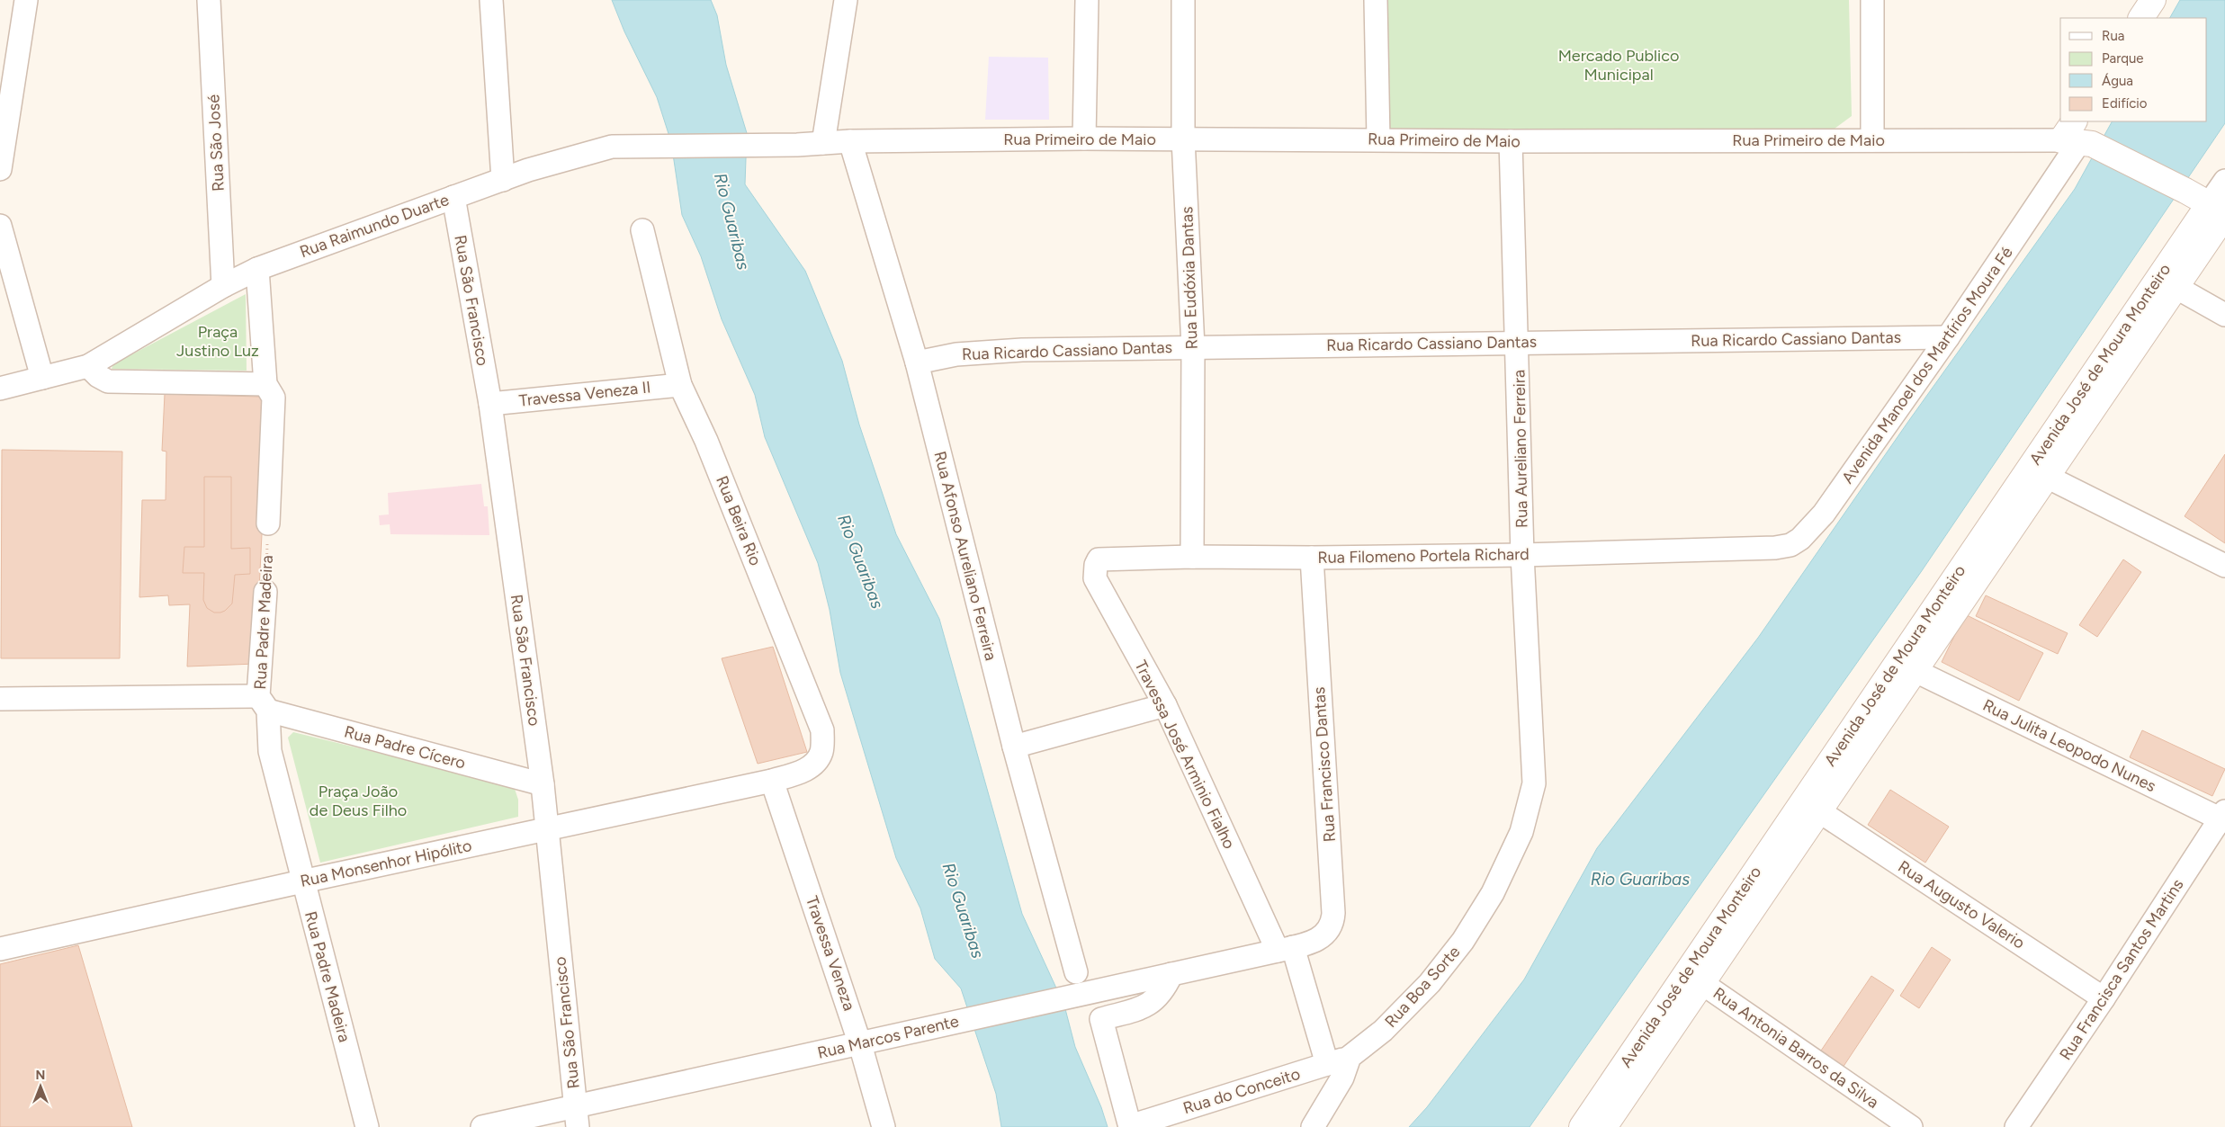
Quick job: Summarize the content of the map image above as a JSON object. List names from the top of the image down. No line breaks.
{"streets":{"main road":["Avenida José de Moura Monteiro"],"street":["Rua Primeiro de Maio","Rua São José","Rua Raimundo Duarte","Rua Eudóxia Dantas","Rua São Francisco","Rua Ricardo Cassiano Dantas","Avenida Manoel dos Martírios Moura Fé","Travessa Veneza II","Rua Aureliano Ferreira","Rua Beira Rio","Rua Afonso Aureliano Ferreira","Rua Filomeno Portela Richard","Rua Padre Madeira","Rua Julita Leopodo Nunes","Rua Padre Cícero","Travessa José Arminio Fialho","Rua Francisco Dantas","Rua Monsenhor Hipólito","Rua Augusto Valerio","Travessa Veneza","Rua Francisca Santos Martins","Rua Boa Sorte","Rua Marcos Parente","Rua Antonia Barros da Silva","Rua do Conceito"]},"crossings":[["Rua Primeiro de Maio","Rua Raimundo Duarte"],["Rua Primeiro de Maio","Rua Eudóxia Dantas"],["Rua Primeiro de Maio","Avenida Manoel dos Martírios Moura Fé"],["Rua Primeiro de Maio","Rua Aureliano Ferreira"],["Rua Primeiro de Maio","Rua Afonso Aureliano Ferreira"],["Rua São José","Rua Raimundo Duarte"],["Rua Raimundo Duarte","Rua São Francisco"],["Rua Eudóxia Dantas","Rua Ricardo Cassiano Dantas"],["Rua Eudóxia Dantas","Rua Filomeno Portela Richard"],["Rua São Francisco","Travessa Veneza II"],["Rua São Francisco","Rua Padre Cícero"],["Rua São Francisco","Rua Monsenhor Hipólito"],["Rua São Francisco","Rua Marcos Parente"],["Rua Ricardo Cassiano Dantas","Avenida Manoel dos Martírios Moura Fé"],["Rua Ricardo Cassiano Dantas","Rua Aureliano Ferreira"],["Rua Ricardo Cassiano Dantas","Rua Afonso Aureliano Ferreira"],["Avenida José de Moura Monteiro","Rua Julita Leopodo Nunes"],["Avenida José de Moura Monteiro","Rua Augusto Valerio"],["Avenida José de Moura Monteiro","Rua Antonia Barros da Silva"],["Avenida Manoel dos Martírios Moura Fé","Rua Filomeno Portela Richard"],["Travessa Veneza II","Rua Beira Rio"],["Rua Aureliano Ferreira","Rua Filomeno Portela Richard"],["Rua Aureliano Ferreira","Rua Boa Sorte"],["Rua Beira Rio","Rua Monsenhor Hipólito"],["Rua Beira Rio","Travessa Veneza"],["Rua Filomeno Portela Richard","Travessa José Arminio Fialho"],["Rua Filomeno Portela Richard","Rua Francisco Dantas"],["Rua Padre Madeira","Rua Padre Cícero"],["Rua Padre Madeira","Rua Monsenhor Hipólito"],["Rua Julita Leopodo Nunes","Rua Francisca Santos Martins"],["Travessa José Arminio Fialho","Rua Francisco Dantas"],["Travessa José Arminio Fialho","Rua Marcos Parente"],["Travessa José Arminio Fialho","Rua do Conceito"],["Rua Francisco Dantas","Rua Marcos Parente"],["Rua Monsenhor Hipólito","Travessa Veneza"],["Rua Augusto Valerio","Rua Francisca Santos Martins"],["Travessa Veneza","Rua Marcos Parente"]],"water":["Rio Guaribas"],"parks":["Mercado Publico Municipal","Praça Justino Luz","Praça João de Deus Filho"],"legend":["Rua","Parque","Água","Edifício"],"north":"top"}
